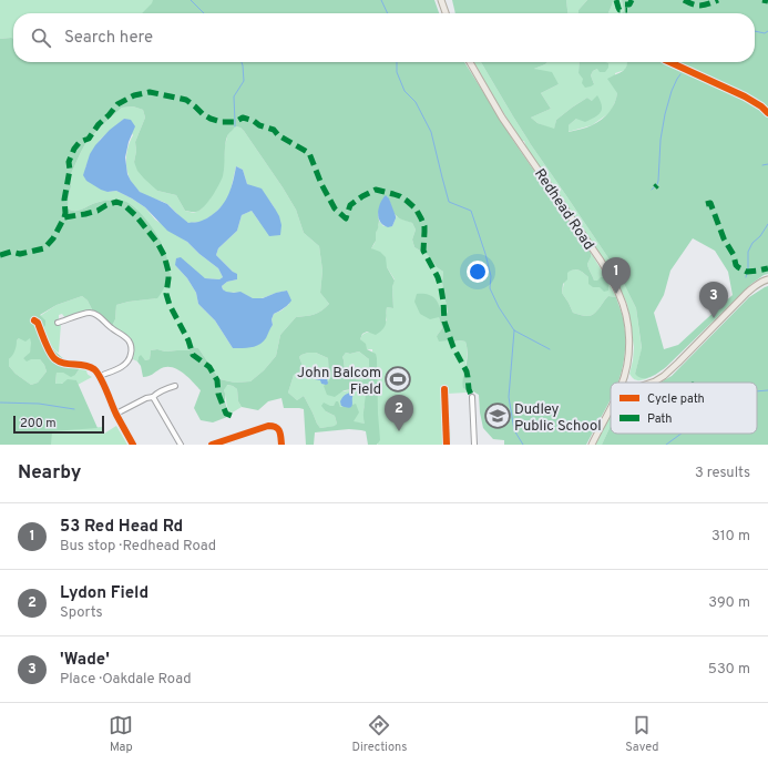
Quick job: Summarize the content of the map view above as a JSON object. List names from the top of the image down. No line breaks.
{"streets":{"main road":["Redhead Road"]},"places":{"sports":["John Balcom Field"],"school or university":["Dudley Public School"]},"legend":["Cycle path","Path"],"scale_bar":"200 m","page":{"search":"Search here","pins":["1","3","2"],"scale":"200 m","heading":["Nearby","3 results"],"list":[{"mark":"1","name":"53 Red Head Rd","note":"Bus stop · Redhead Road","value":"310 m"},{"mark":"2","name":"Lydon Field","note":"Sports","value":"390 m"},{"mark":"3","name":"'Wade'","note":"Place · Oakdale Road","value":"530 m"}],"nav":["Map","Directions","Saved"]}}
